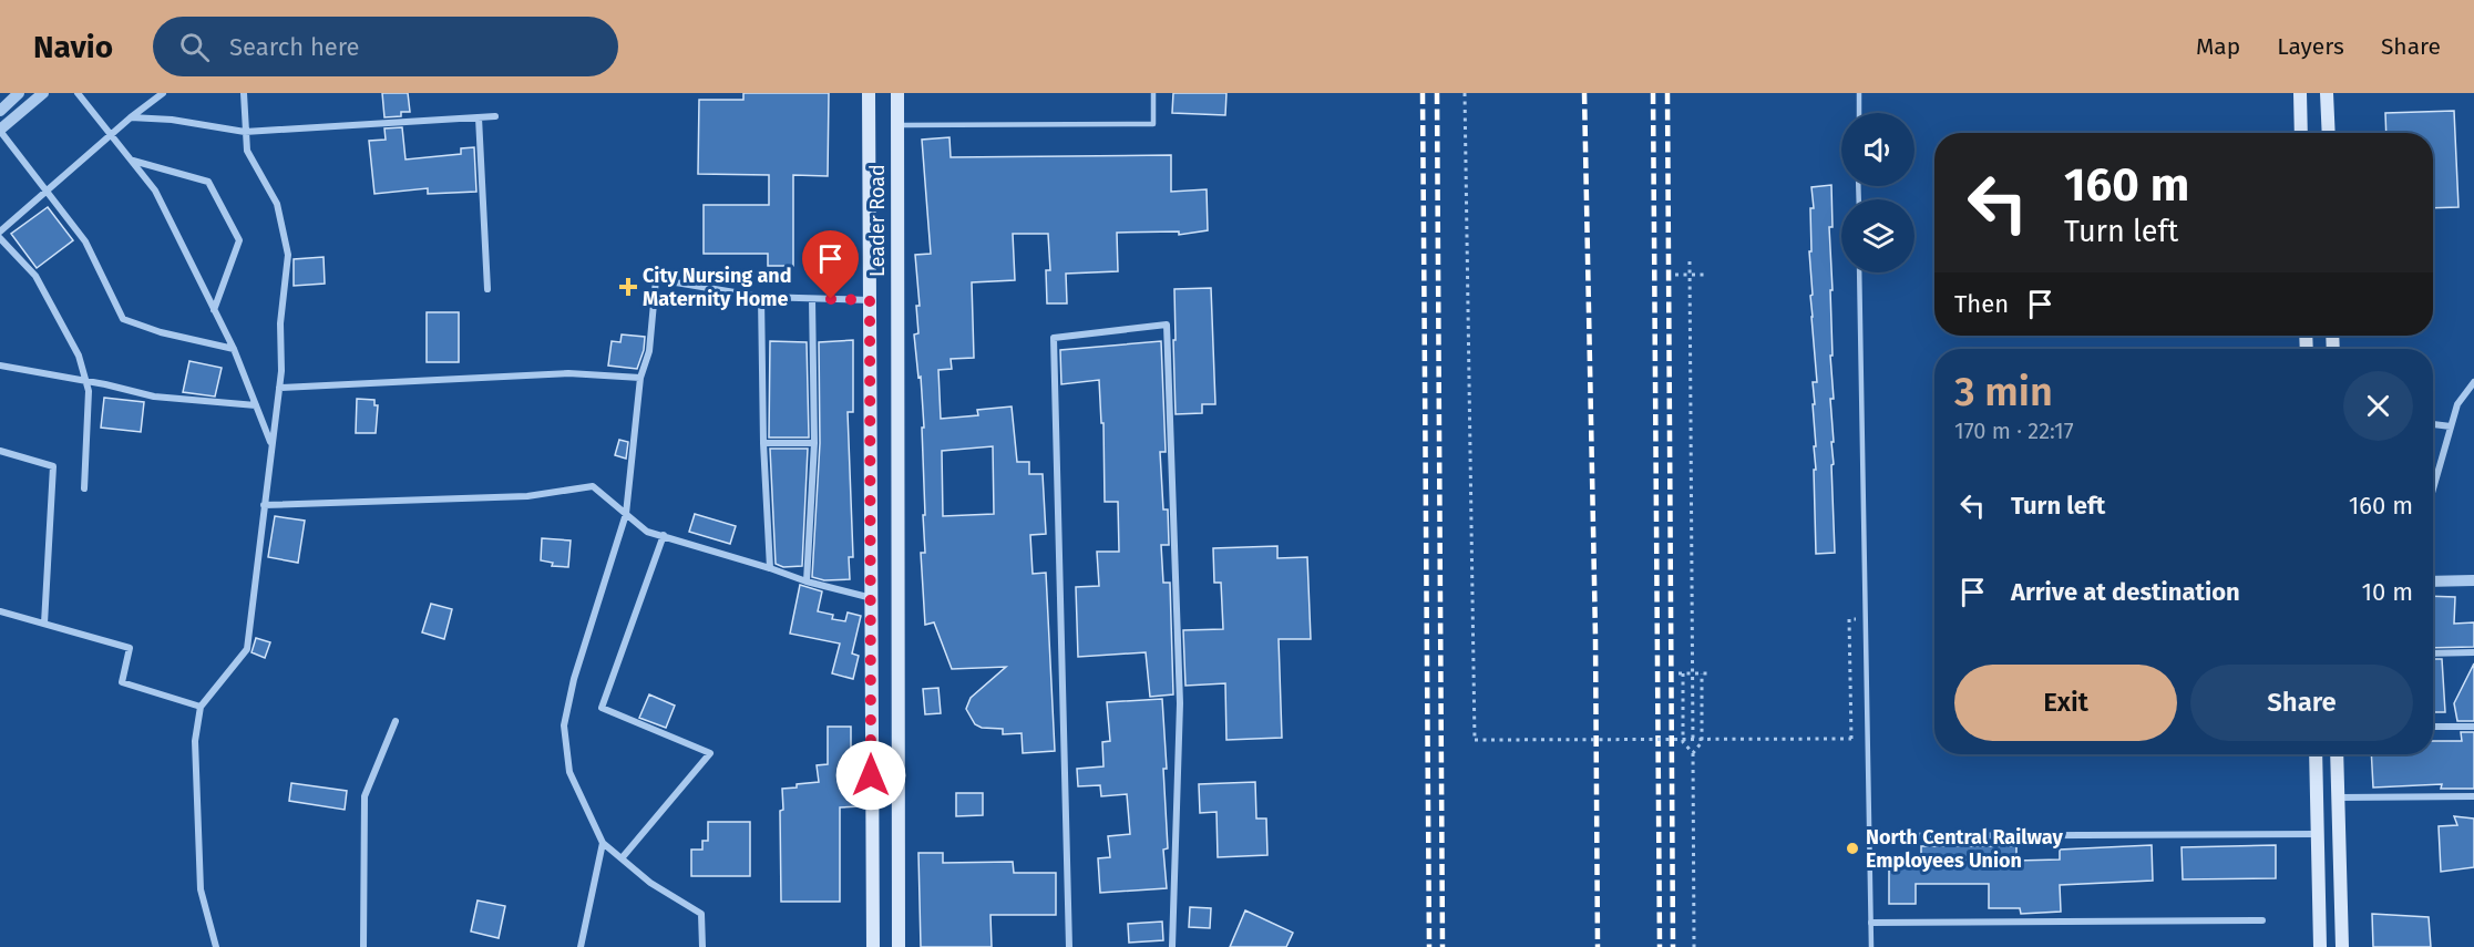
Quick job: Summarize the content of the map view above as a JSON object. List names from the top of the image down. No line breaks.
{"streets":{"main road":["Leader Road"]},"places":{"health":["City Nursing and Maternity Home"],"other":["North Central Railway Employees Union"]},"page":{"header":"Navio","search":"Search here","nav":["Map","Layers","Share"],"turn":["160 m","Turn left"],"then":"Then","heading":["3 min","170 m · 22:17"],"list":[{"name":"Turn left","value":"160 m"},{"name":"Arrive at destination","value":"10 m"}],"buttons":["Exit","Share"]}}
